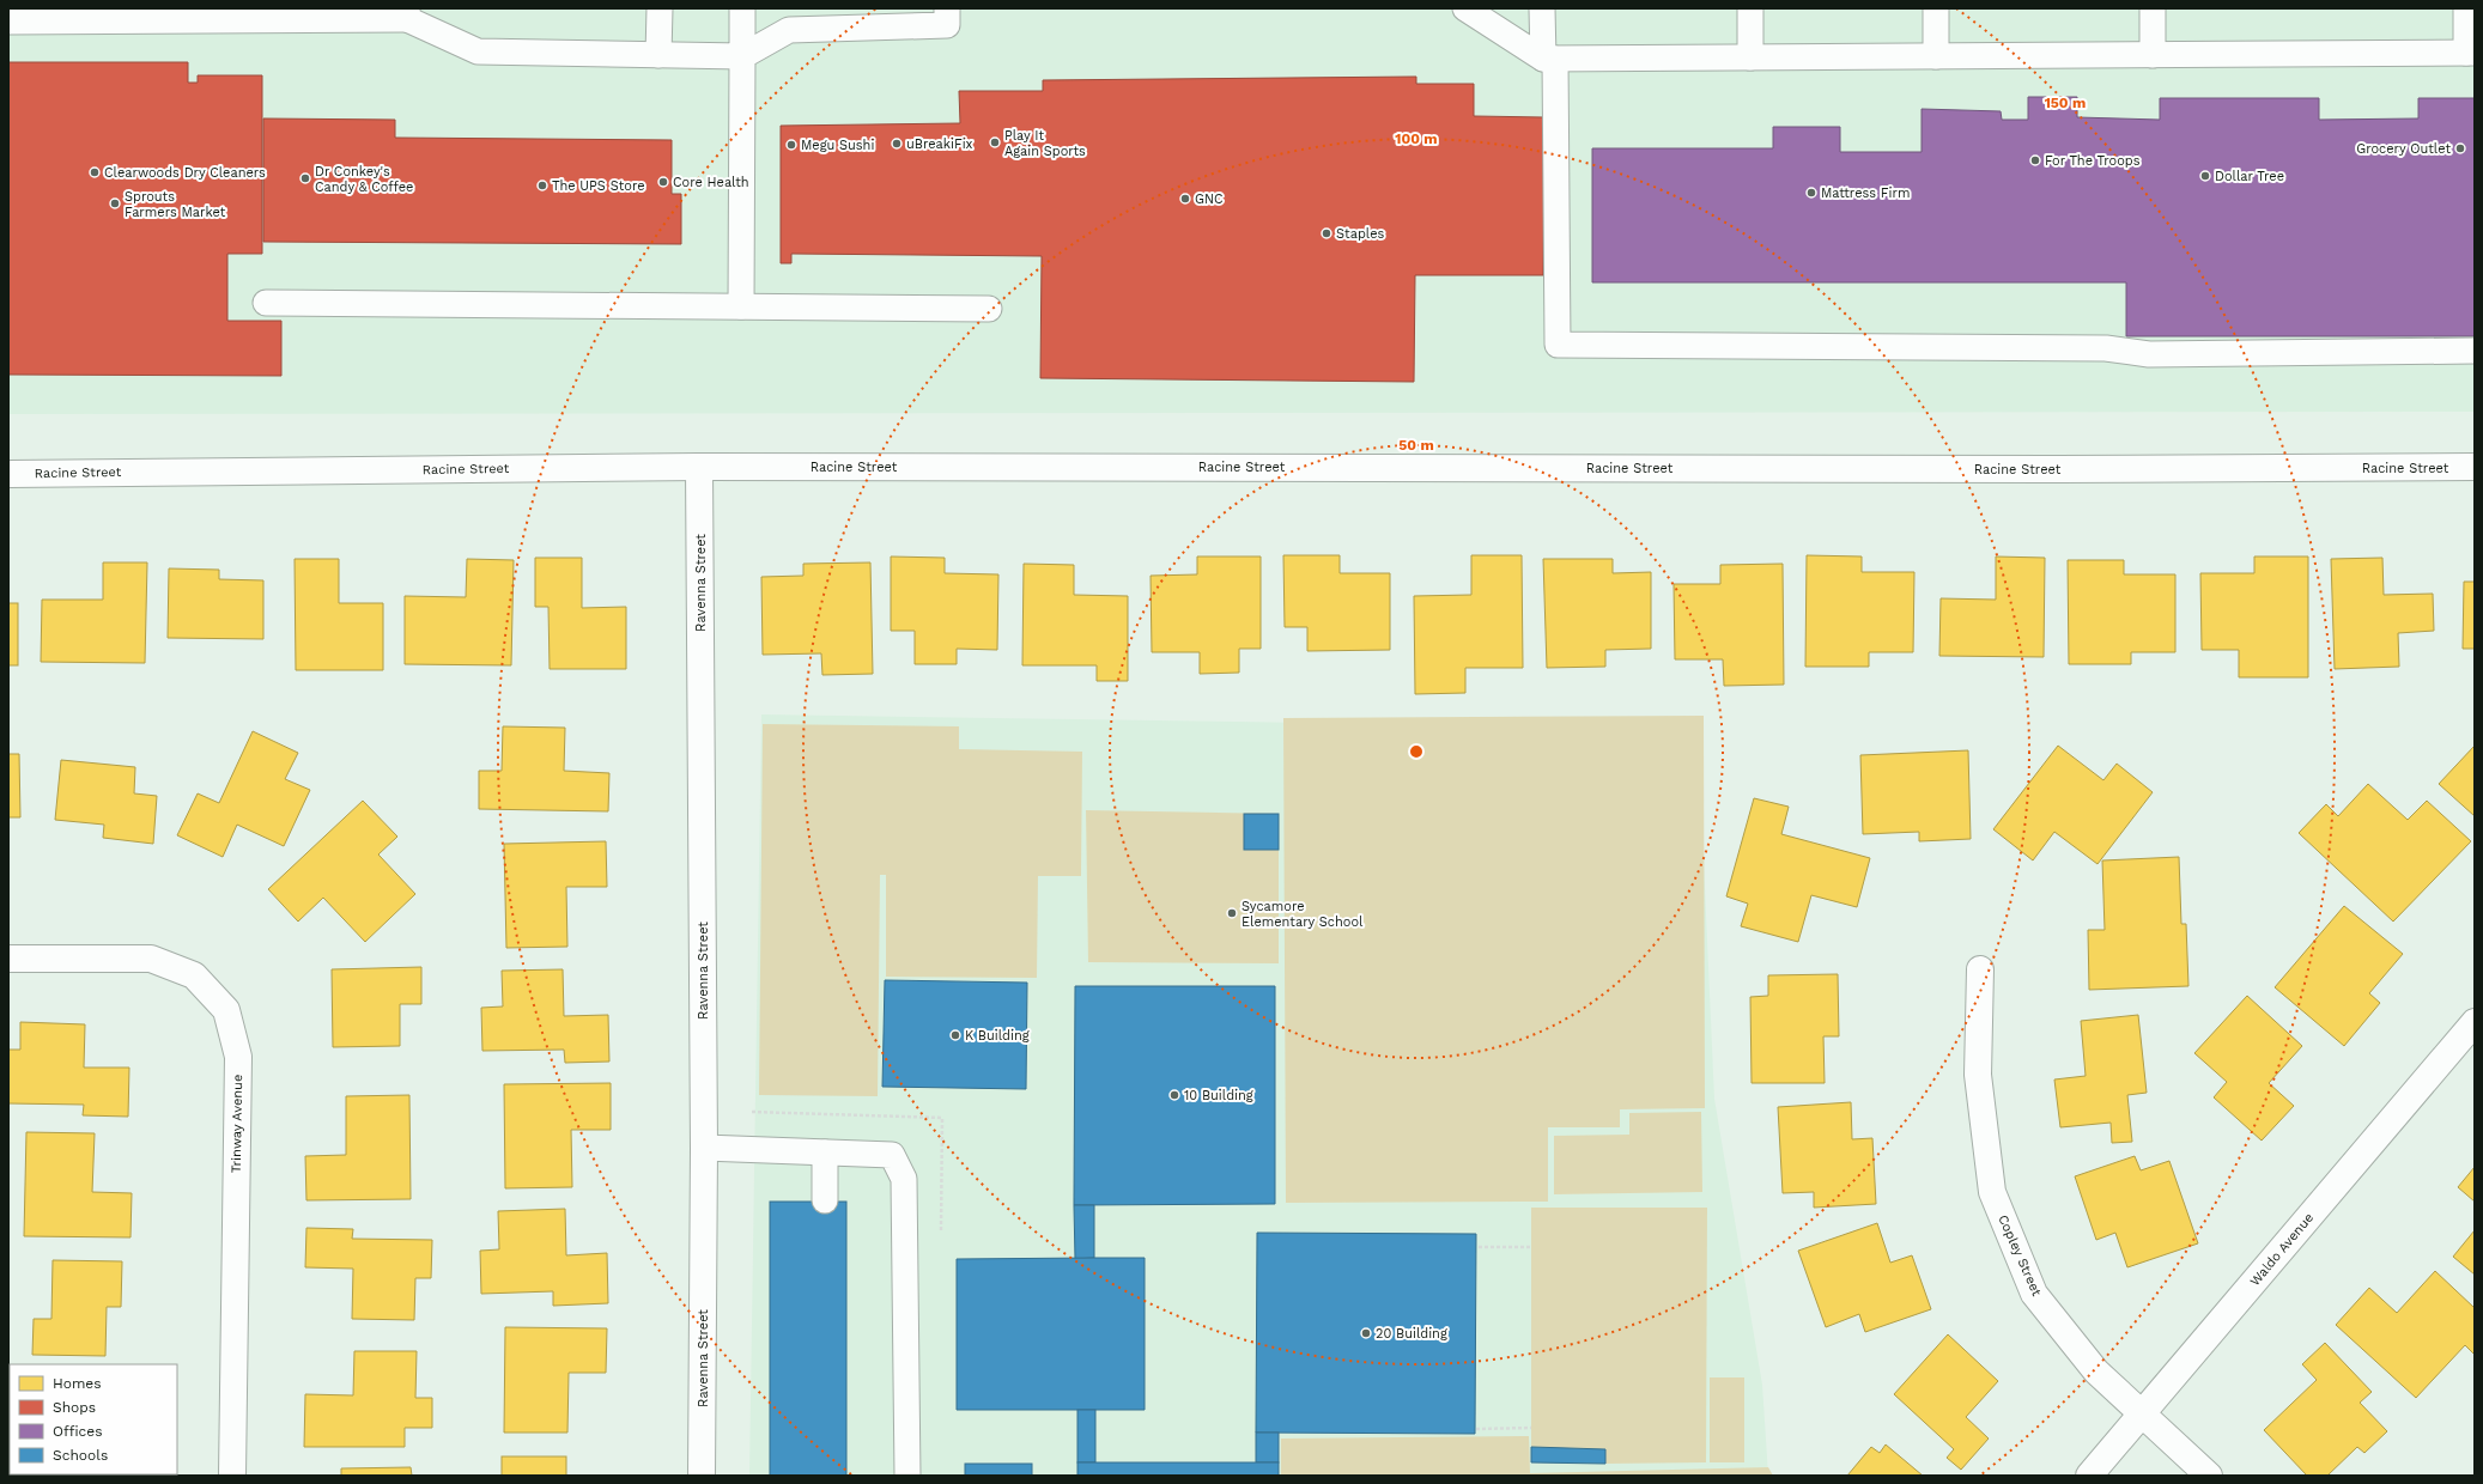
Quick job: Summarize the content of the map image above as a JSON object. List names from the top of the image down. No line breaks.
{"streets":{"street":["Racine Street","Ravenna Street","Trinway Avenue","Waldo Avenue","Copley Street"]},"crossings":[["Racine Street","Ravenna Street"],["Waldo Avenue","Copley Street"]],"places":["Play It Again Sports","uBreakiFix","Megu Sushi","Grocery Outlet","For The Troops","Clearwoods Dry Cleaners","Dollar Tree","Dr Conkey's Candy & Coffee","Core Health","The UPS Store","Mattress Firm","GNC","Sprouts Farmers Market","Staples","Sycamore Elementary School","K Building","10 Building","20 Building"],"legend":["Homes","Shops","Offices","Schools"],"rings":["150 m","100 m","50 m"]}
